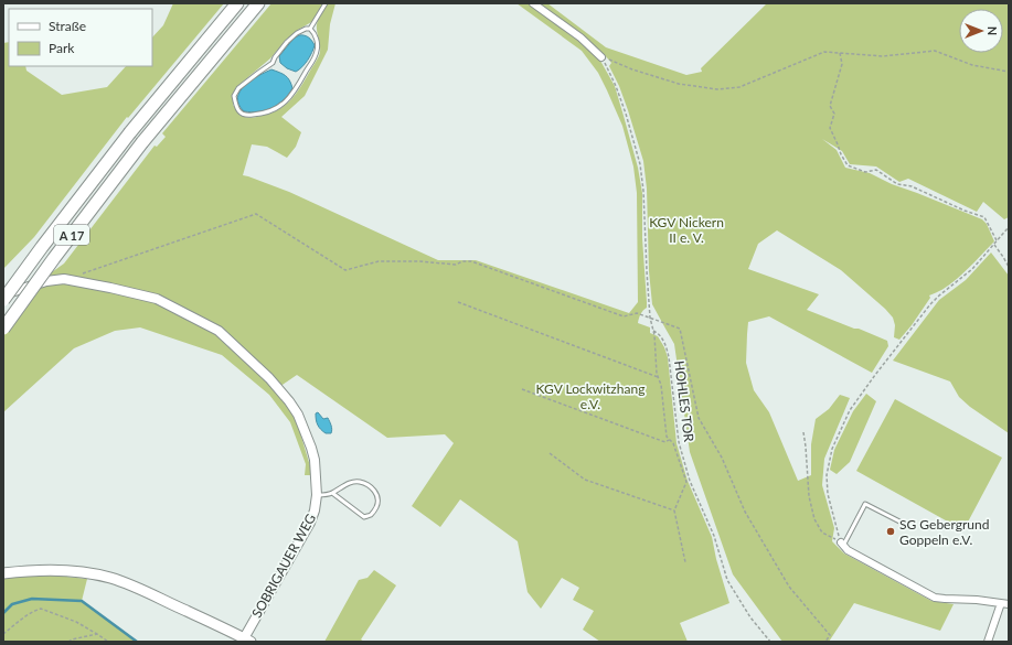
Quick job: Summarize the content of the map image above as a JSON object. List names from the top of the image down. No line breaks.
{"streets":{"highway":["A 17"],"street":["SOBRIGAUER WEG"],"path":["HOHLES TOR"]},"parks":["KGV Nickern II e. V.","KGV Lockwitzhang e.V."],"places":["SG Gebergrund Goppeln e.V."],"legend":["Straße","Park"],"north":"right"}
